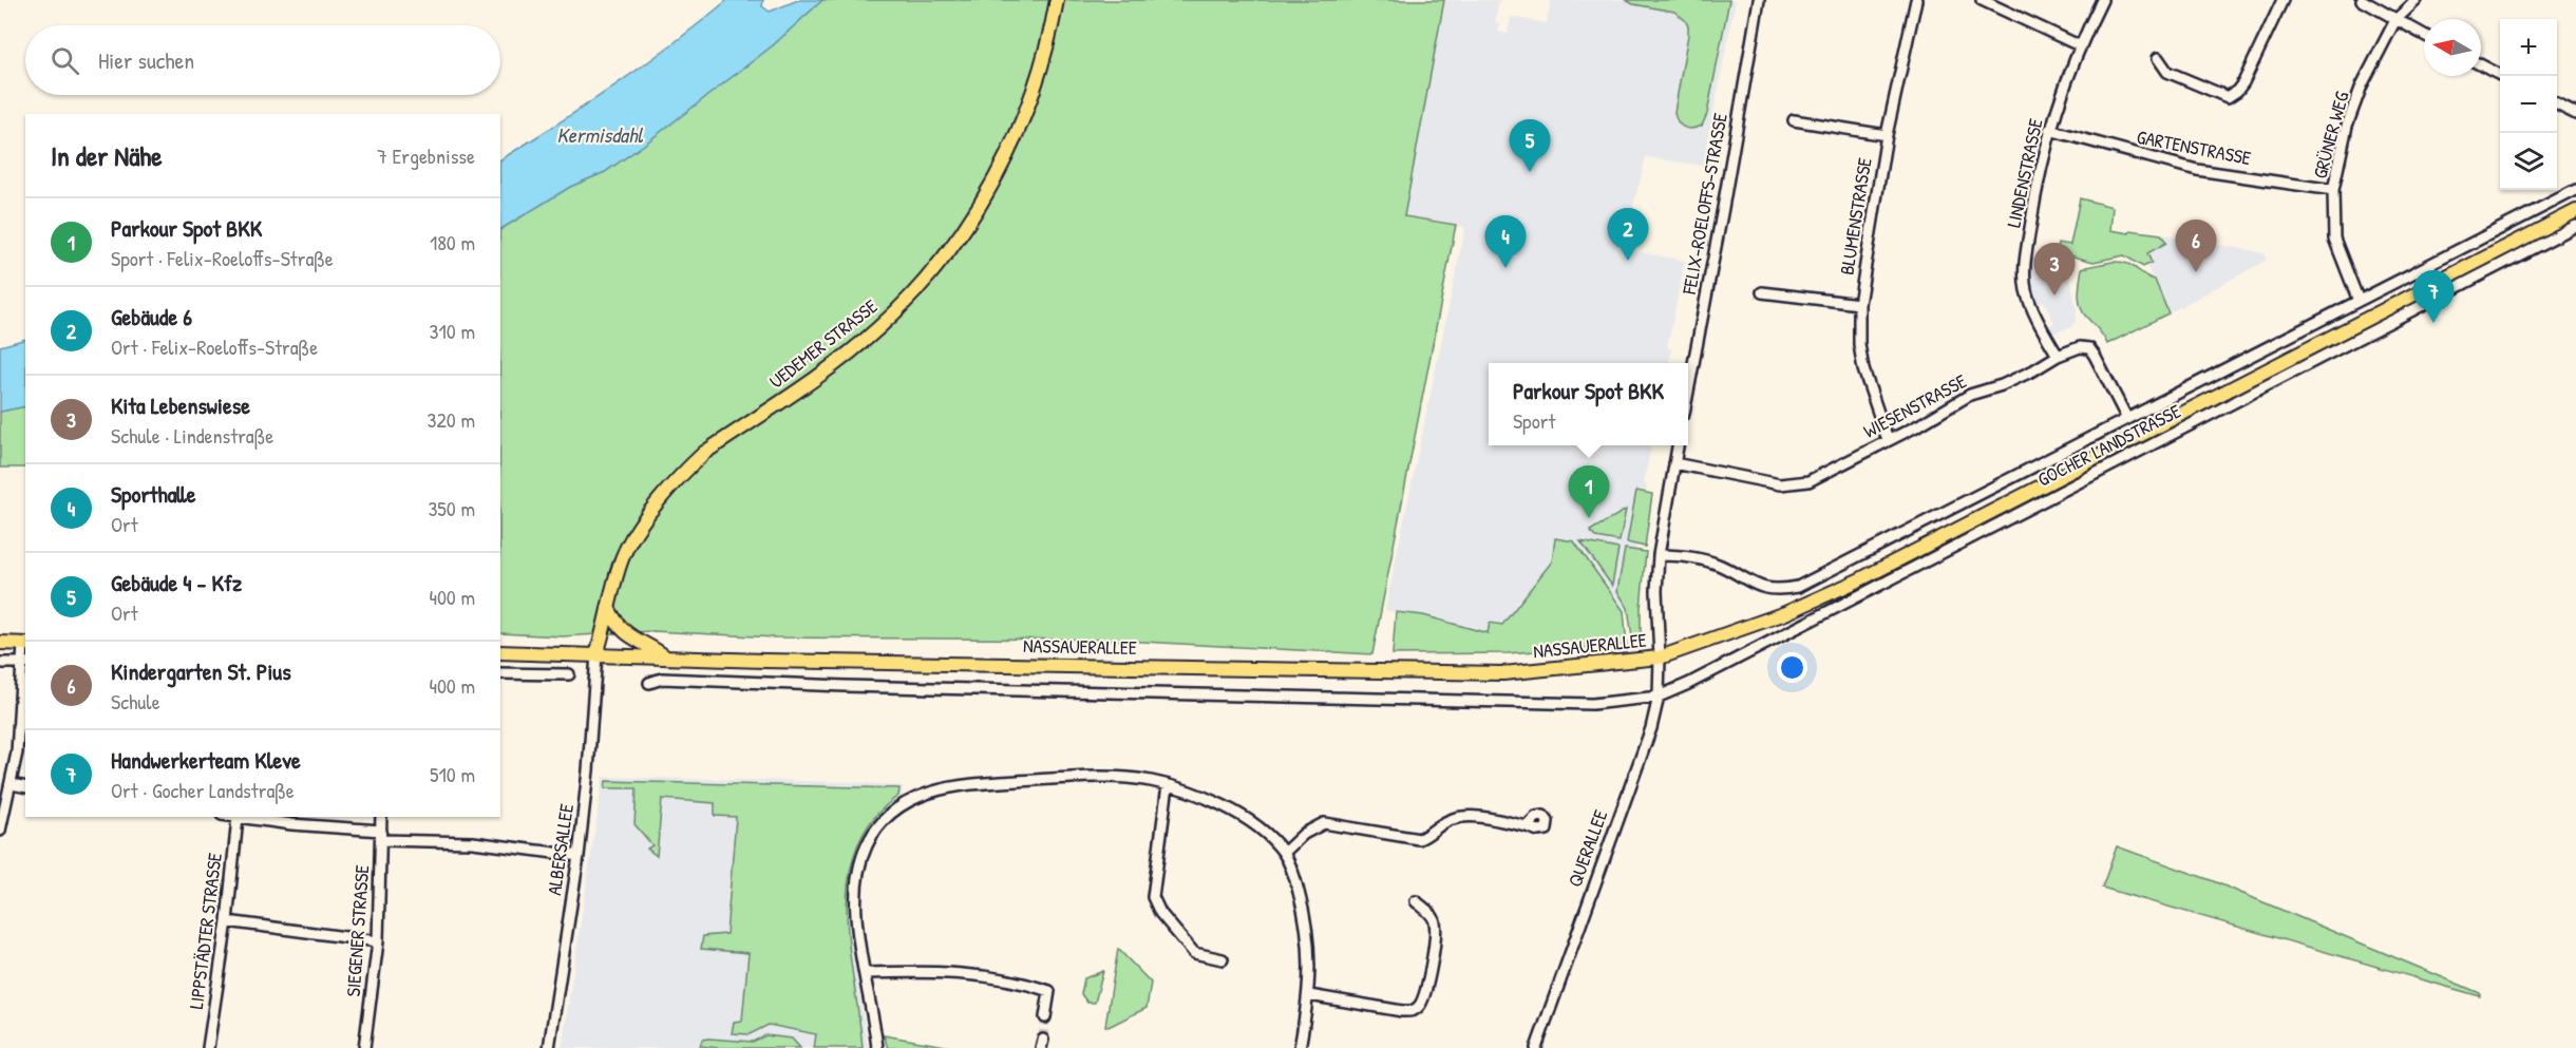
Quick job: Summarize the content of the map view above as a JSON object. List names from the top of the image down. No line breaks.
{"streets":{"main road":["UEDEMER STRASSE","GOCHER LANDSTRASSE","NASSAUERALLEE"],"street":["GRÜNER WEG","GARTENSTRASSE","LINDENSTRASSE","FELIX-ROELOFFS-STRASSE","BLUMENSTRASSE","WIESENSTRASSE","QUERALLEE","ALBERSALLEE","LIPPSTÄDTER STRASSE","SIEGENER STRASSE"]},"crossings":[["GRÜNER WEG","GARTENSTRASSE"],["GRÜNER WEG","GOCHER LANDSTRASSE"],["GARTENSTRASSE","LINDENSTRASSE"],["LINDENSTRASSE","WIESENSTRASSE"],["BLUMENSTRASSE","WIESENSTRASSE"],["UEDEMER STRASSE","NASSAUERALLEE"],["UEDEMER STRASSE","ALBERSALLEE"],["WIESENSTRASSE","GOCHER LANDSTRASSE"],["GOCHER LANDSTRASSE","NASSAUERALLEE"],["GOCHER LANDSTRASSE","QUERALLEE"],["NASSAUERALLEE","QUERALLEE"],["NASSAUERALLEE","ALBERSALLEE"]],"water":["Kermisdahl"],"north":"left","page":{"map_buttons":["+","−"],"search":"Hier suchen","heading":["In der Nähe","7 Ergebnisse"],"pins":["5","2","4","6","3","7","1"],"list":[{"mark":"1","name":"Parkour Spot BKK","note":"Sport · Felix-Roeloffs-Straße","value":"180 m"},{"mark":"2","name":"Gebäude 6","note":"Ort · Felix-Roeloffs-Straße","value":"310 m"},{"mark":"3","name":"Kita Lebenswiese","note":"Schule · Lindenstraße","value":"320 m"},{"mark":"4","name":"Sporthalle","note":"Ort","value":"350 m"},{"mark":"5","name":"Gebäude 4 - Kfz","note":"Ort","value":"400 m"},{"mark":"6","name":"Kindergarten St. Pius","note":"Schule","value":"400 m"},{"mark":"7","name":"Handwerkerteam Kleve","note":"Ort · Gocher Landstraße","value":"510 m"}],"popup":["Parkour Spot BKK","Sport"]}}
